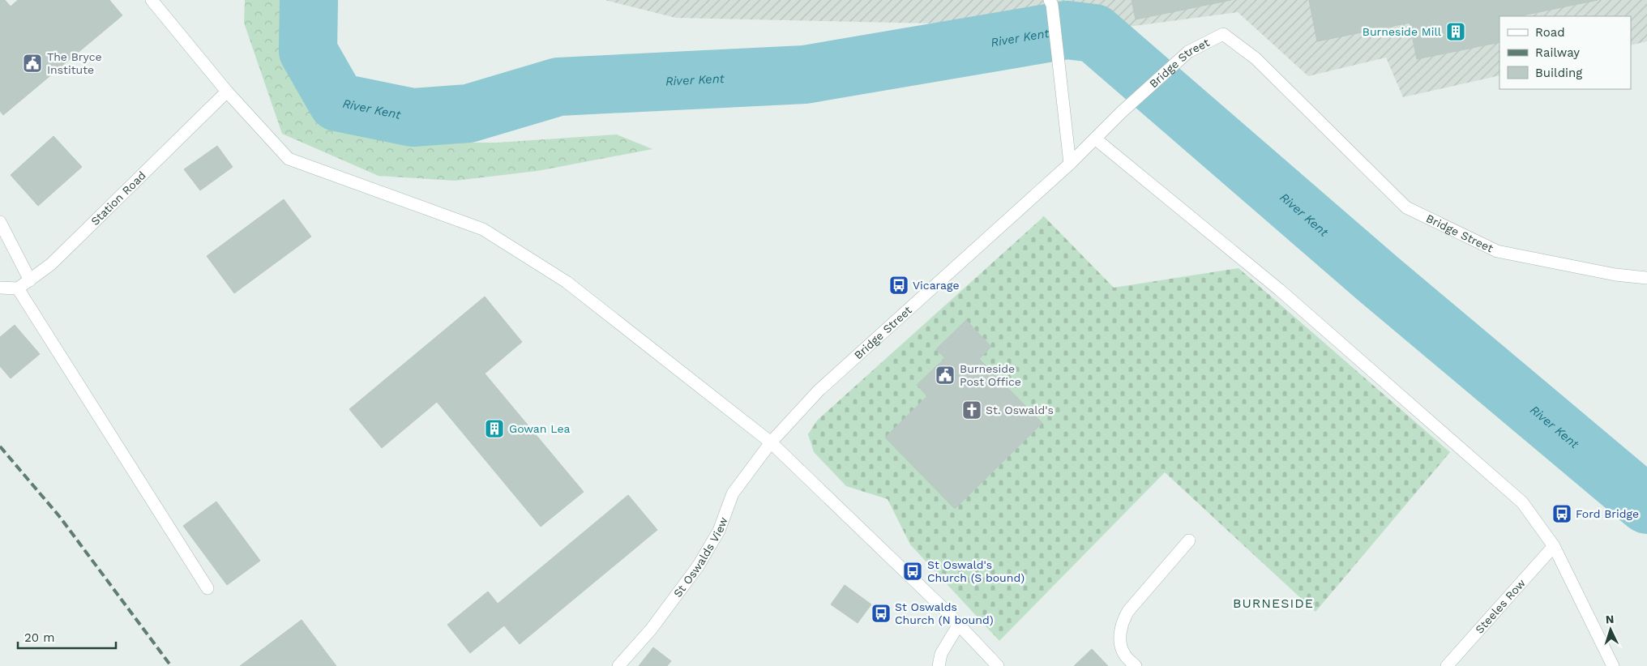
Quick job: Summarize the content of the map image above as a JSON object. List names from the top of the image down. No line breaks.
{"streets":{"street":["Bridge Street","Station Road","St Oswalds View","Steeles Row"]},"crossings":[["Bridge Street","St Oswalds View"]],"districts":["BURNESIDE"],"water":["River Kent"],"places":{"building":["Burneside Mill","Gowan Lea"],"public building":["The Bryce Institute","Burneside Post Office"],"bus stop":["Vicarage","Ford Bridge","St Oswald's Church (S bound)","St Oswalds Church (N bound)"],"church":["St. Oswald's"]},"legend":["Road","Railway","Building"],"scale_bar":"20 m","north":"top"}
